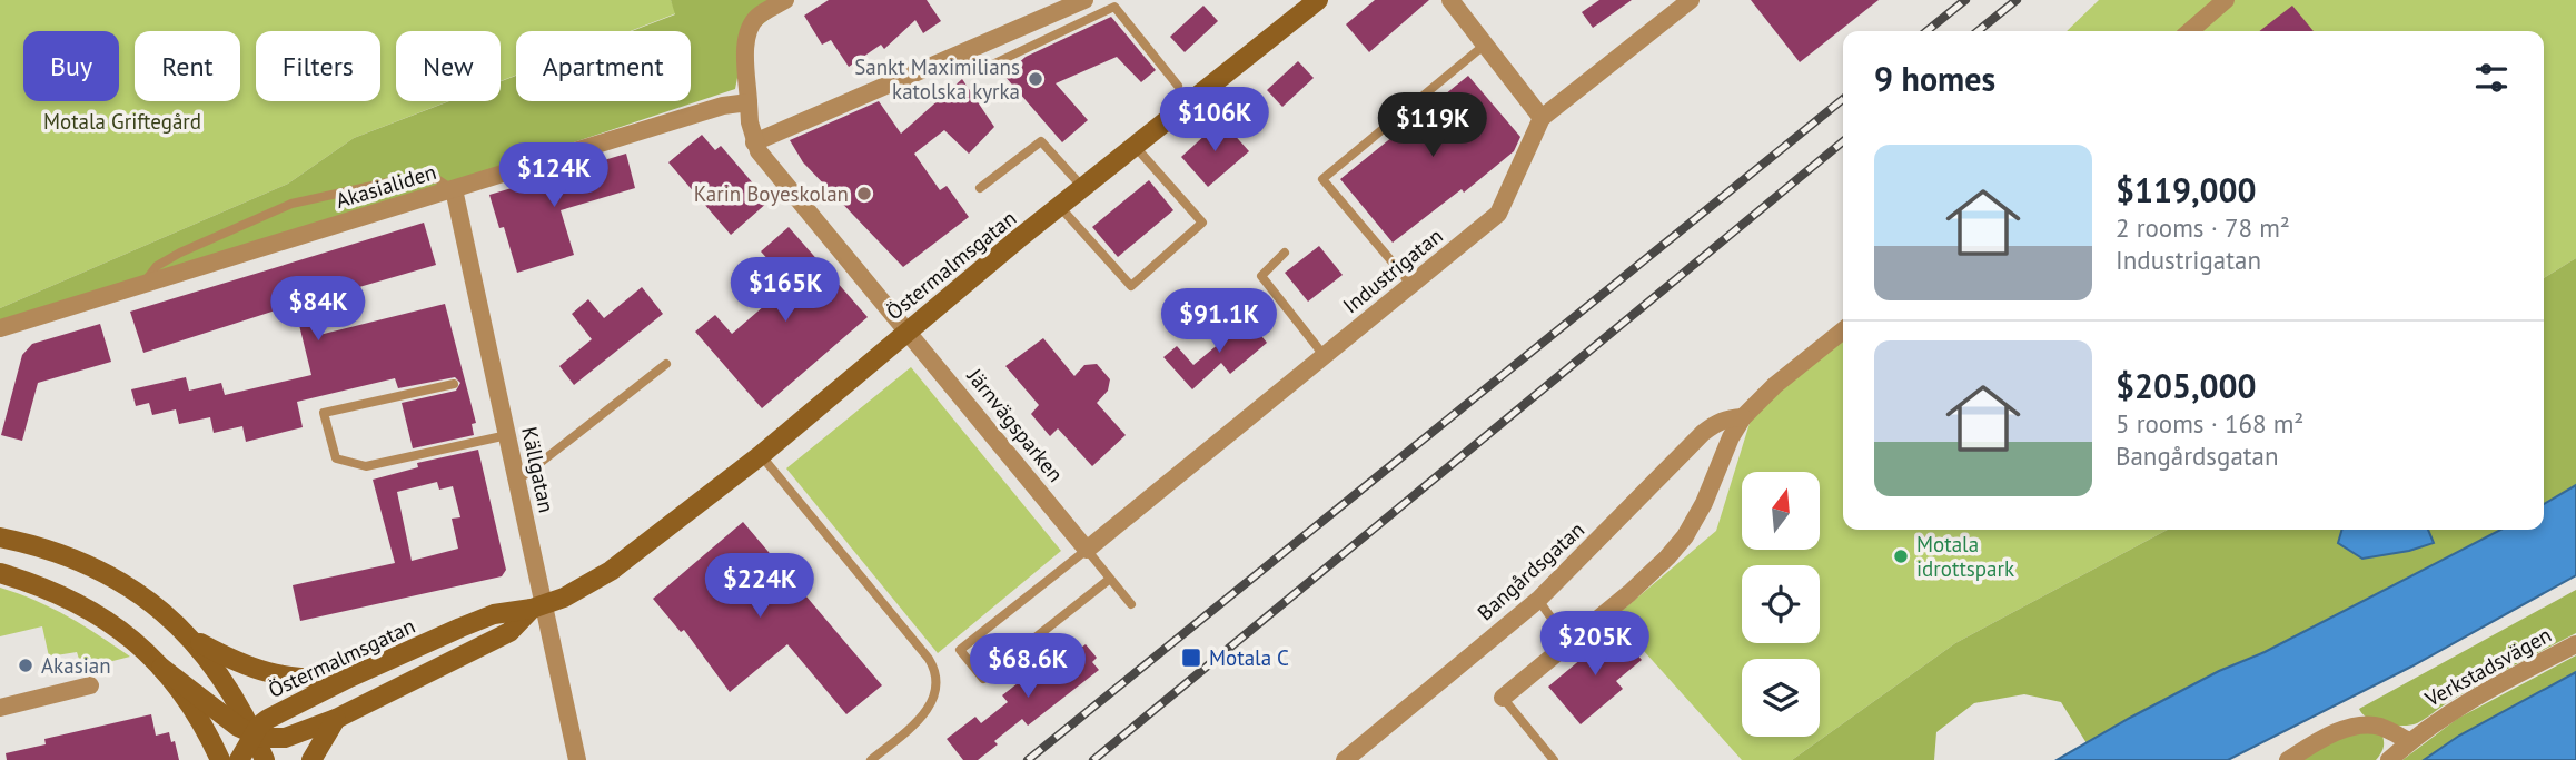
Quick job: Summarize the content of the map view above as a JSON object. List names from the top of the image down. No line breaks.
{"streets":{"street":["Akasialiden","Östermalmsgatan","Industrigatan","Järnvägsparken","Källgatan","Bangårdsgatan","Verkstadsvägen"]},"crossings":[["Akasialiden","Källgatan"],["Östermalmsgatan","Järnvägsparken"],["Östermalmsgatan","Källgatan"],["Industrigatan","Järnvägsparken"]],"parks":["Motala Griftegård"],"places":{"other":["Sankt Maximilians katolska kyrka","Karin Boyeskolan","Motala idrottspark","Akasian"],"transit":["Motala C"]},"north":"top","page":{"chip":["Buy","Rent","Filters","New","Apartment"],"heading":"9 homes","price":["$106K","$119K","$124K","$165K","$84K","$91.1K","$224K","$205K","$68.6K"],"list":[{"name":"$119,000","note":"2 rooms · 78 m² · Industrigatan"},{"name":"$205,000","note":"5 rooms · 168 m² · Bangårdsgatan"}]}}
